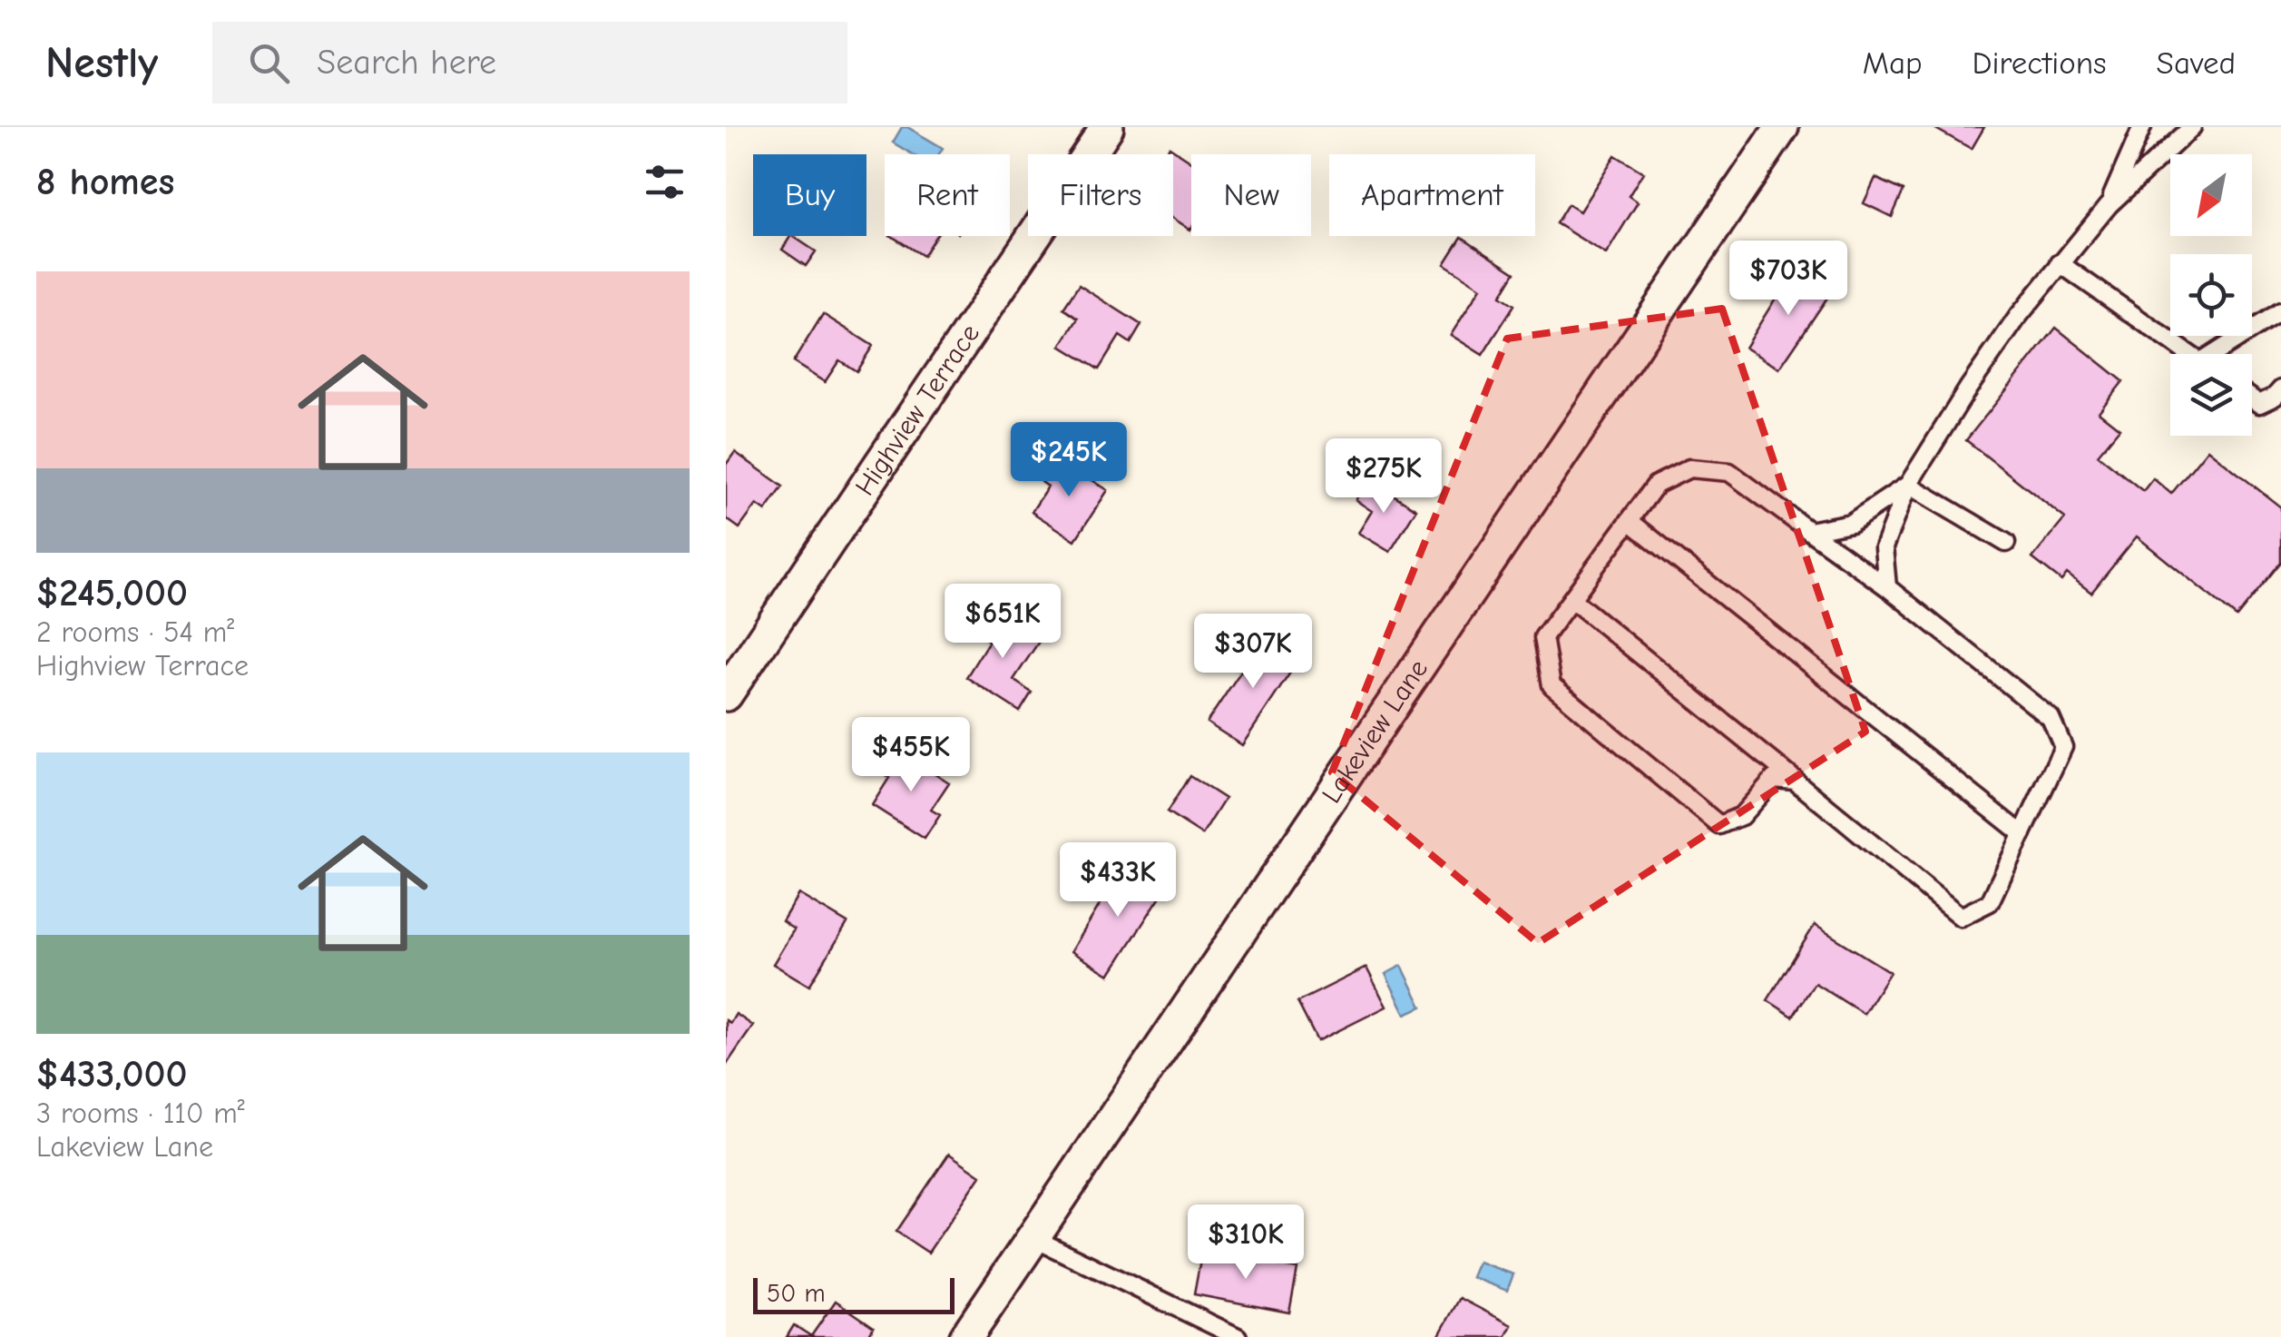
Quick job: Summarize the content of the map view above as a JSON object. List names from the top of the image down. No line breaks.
{"streets":{"street":["Highview Terrace","Lakeview Lane"]},"scale_bar":"50 m","north":"bottom left","page":{"header":"Nestly","search":"Search here","nav":["Map","Directions","Saved"],"heading":"8 homes","chip":["Buy","Rent","Filters","New","Apartment"],"list":[{"name":"$245,000","note":"2 rooms · 54 m² · Highview Terrace"},{"name":"$433,000","note":"3 rooms · 110 m² · Lakeview Lane"}],"price":["$703K","$245K","$275K","$651K","$307K","$455K","$433K","$310K"],"scale":"50 m"}}
